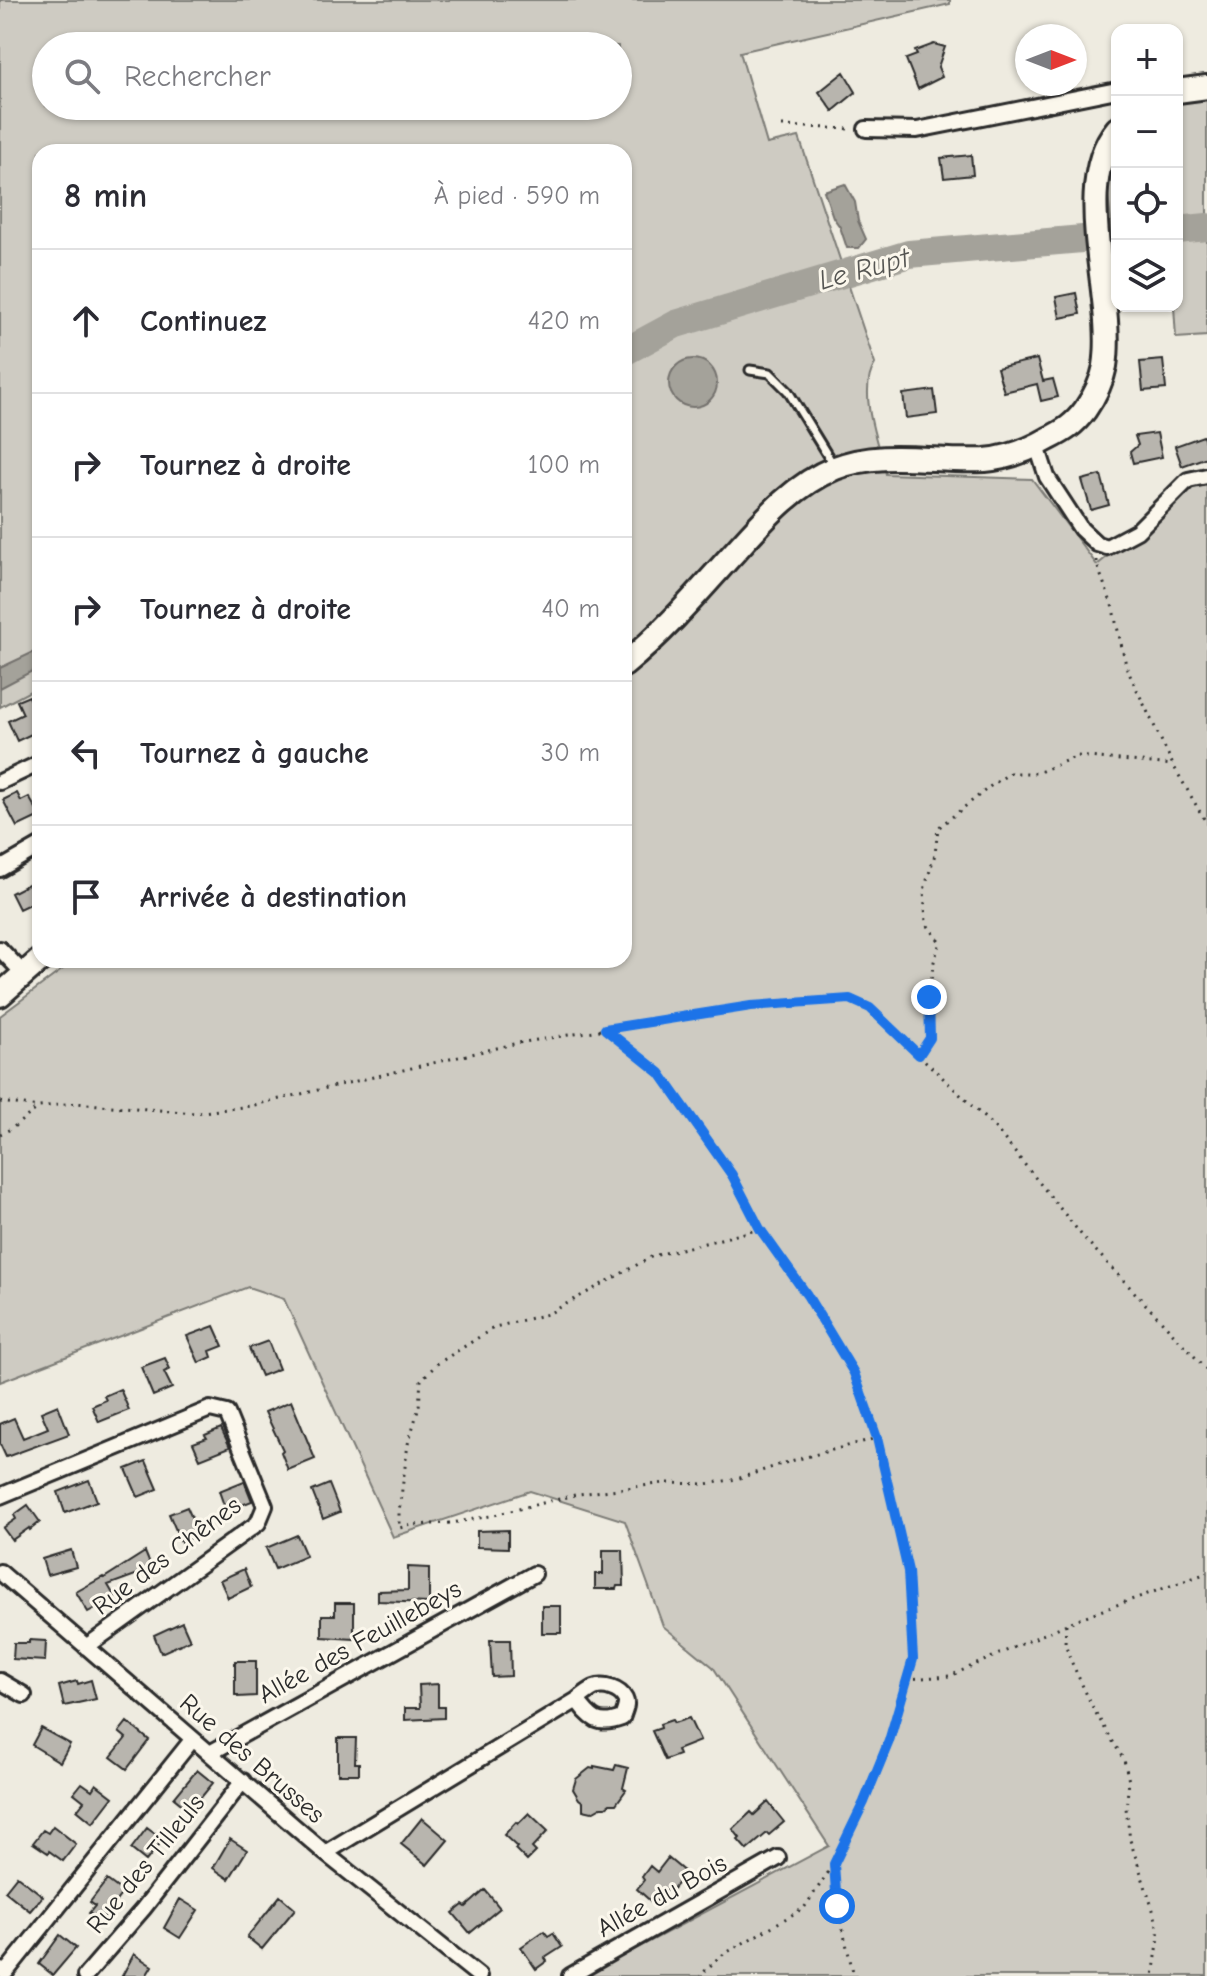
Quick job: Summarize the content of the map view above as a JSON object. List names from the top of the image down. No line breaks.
{"streets":{"street":["Rue des Chênes","Allée des Feuillebeys","Rue des Brusses","Rue des Tilleuls","Allée du Bois"]},"crossings":[["Rue des Chênes","Rue des Brusses"],["Allée des Feuillebeys","Rue des Brusses"],["Rue des Brusses","Rue des Tilleuls"]],"water":["Le Rupt"],"north":"right","page":{"map_buttons":["+","−"],"search":"Rechercher","heading":["8 min","À pied · 590 m"],"list":[["Continuez","420 m"],["Tournez à droite","100 m"],["Tournez à droite","40 m"],["Tournez à gauche","30 m"],"Arrivée à destination"]}}
